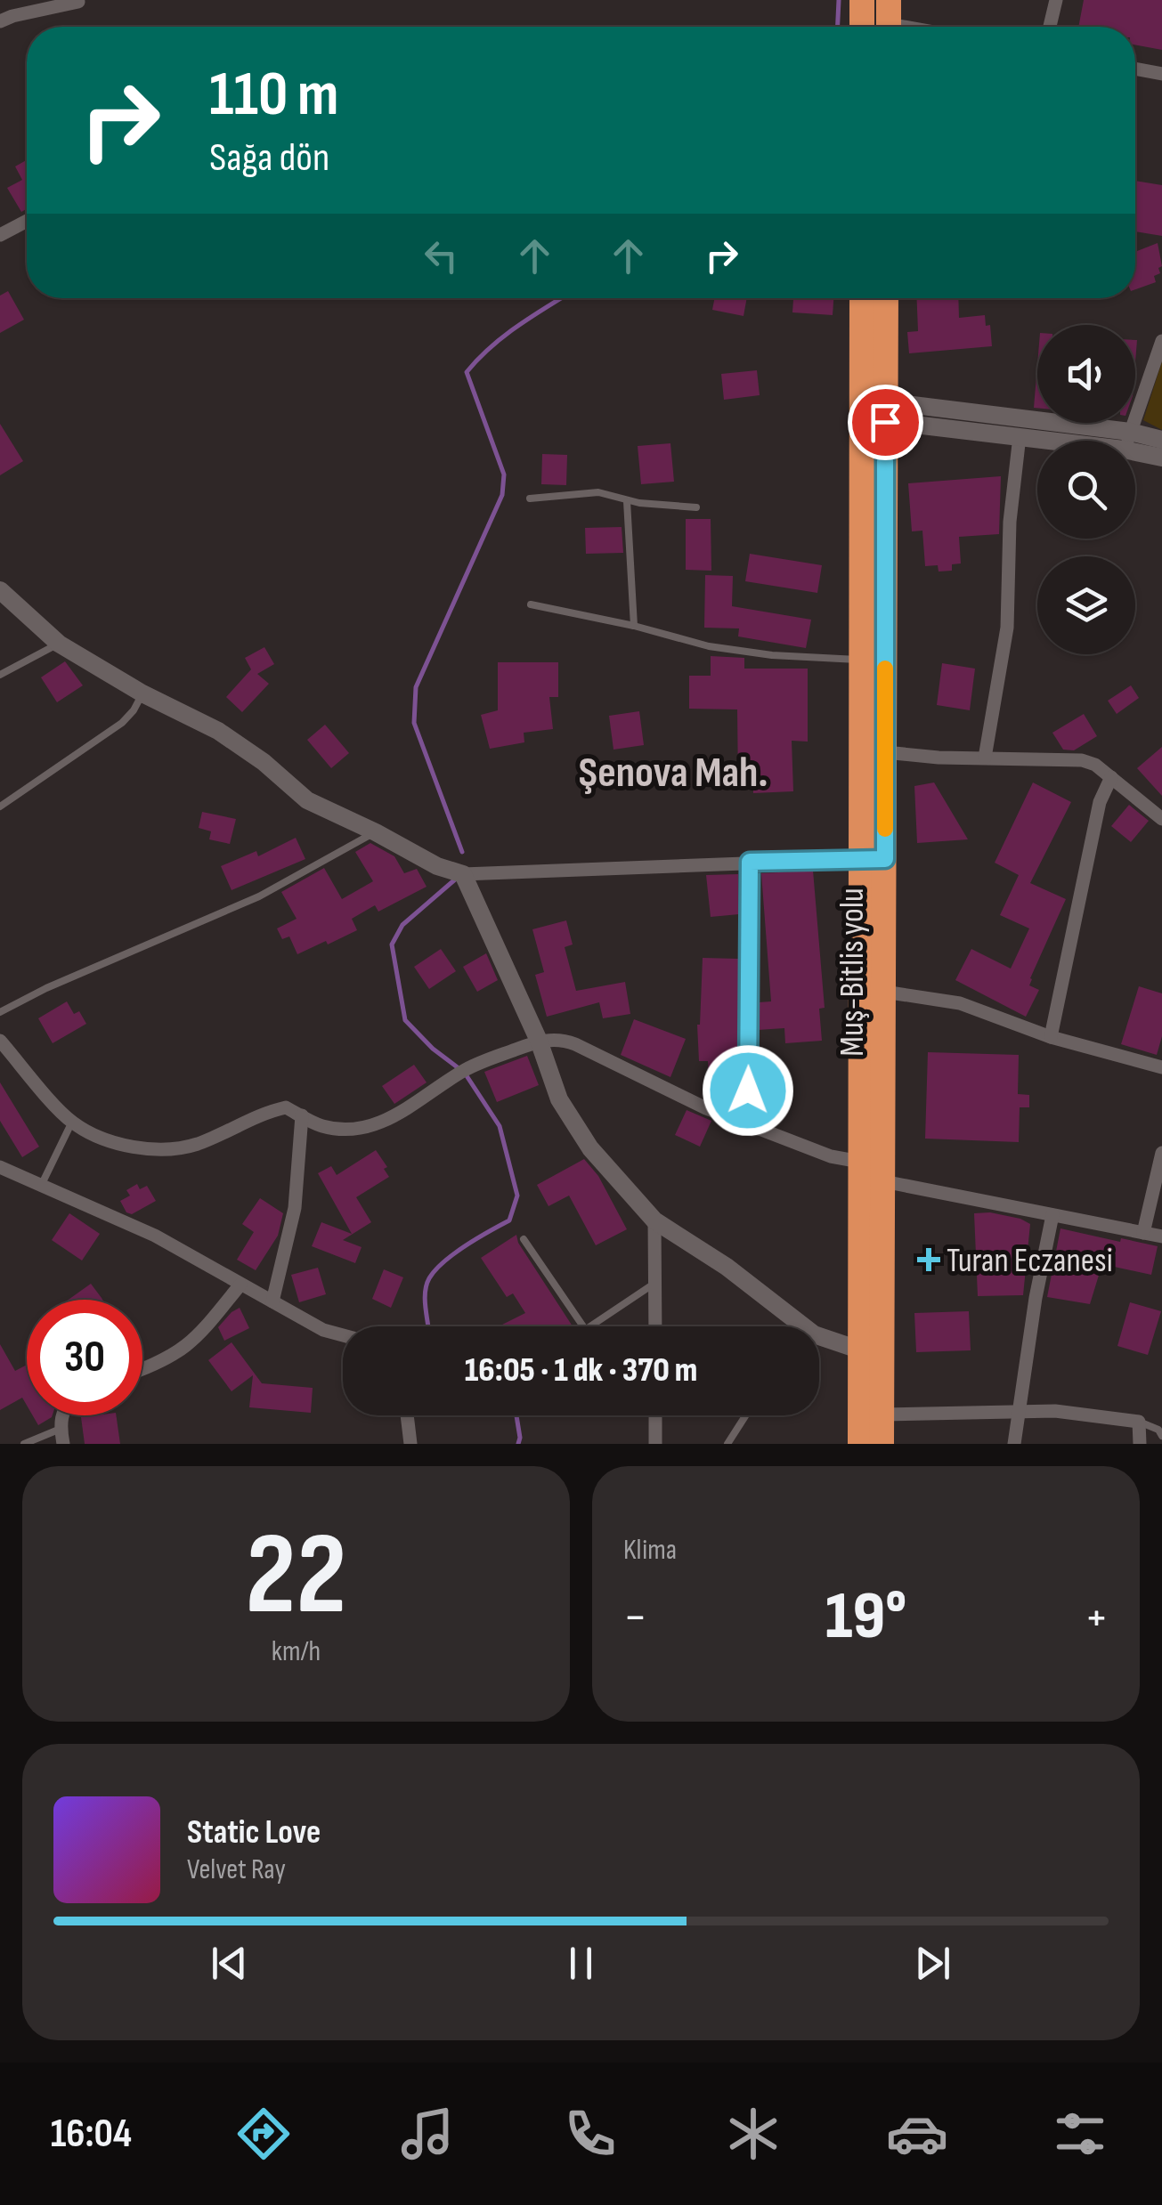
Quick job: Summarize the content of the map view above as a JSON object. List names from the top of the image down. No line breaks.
{"streets":{"highway":["Muş-Bitlis yolu"]},"districts":["Şenova Mah."],"places":{"health":["Turan Eczanesi"]},"page":{"turn":["110 m","Sağa dön"],"limit":"30","trip":"16:05 · 1 dk · 370 m","tile":[["22","km/h"],"Klima"],"heat":["−","19°","+"],"song":["Static Love","Velvet Ray"],"tabs":"16:04"}}
